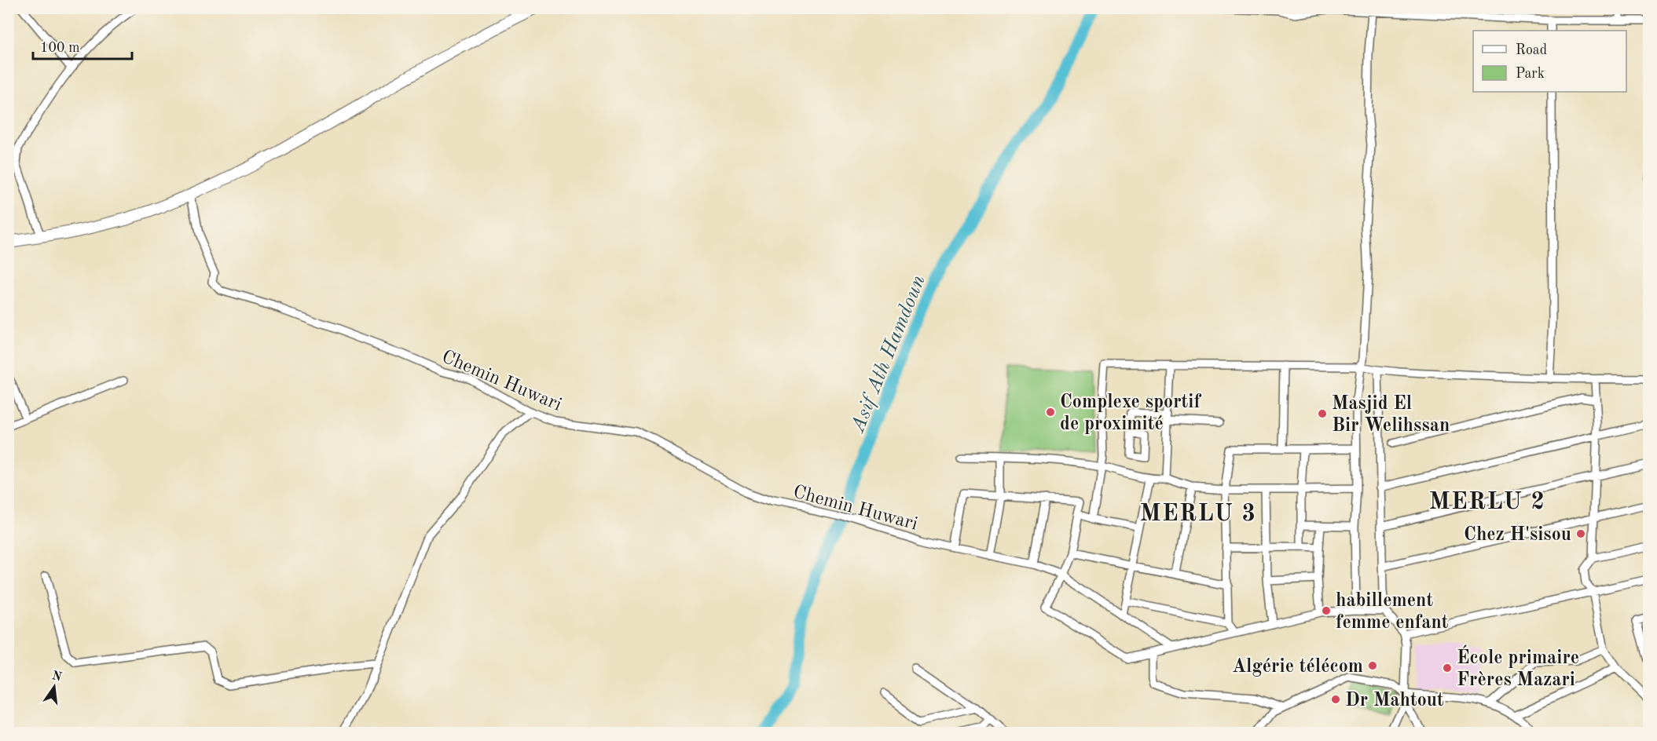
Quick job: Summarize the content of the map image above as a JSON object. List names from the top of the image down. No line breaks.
{"streets":{"street":["Chemin Huwari"]},"districts":["MERLU 2","MERLU 3"],"water":["Asif Ath Hamdoun"],"places":["Complexe sportif de proximité","Masjid El Bir Welihssan","Chez H'sisou","habillement femme enfant","Algérie télécom","École primaire Frères Mazari","Dr Mahtout"],"legend":["Road","Park"],"scale_bar":"100 m","north":"top"}
